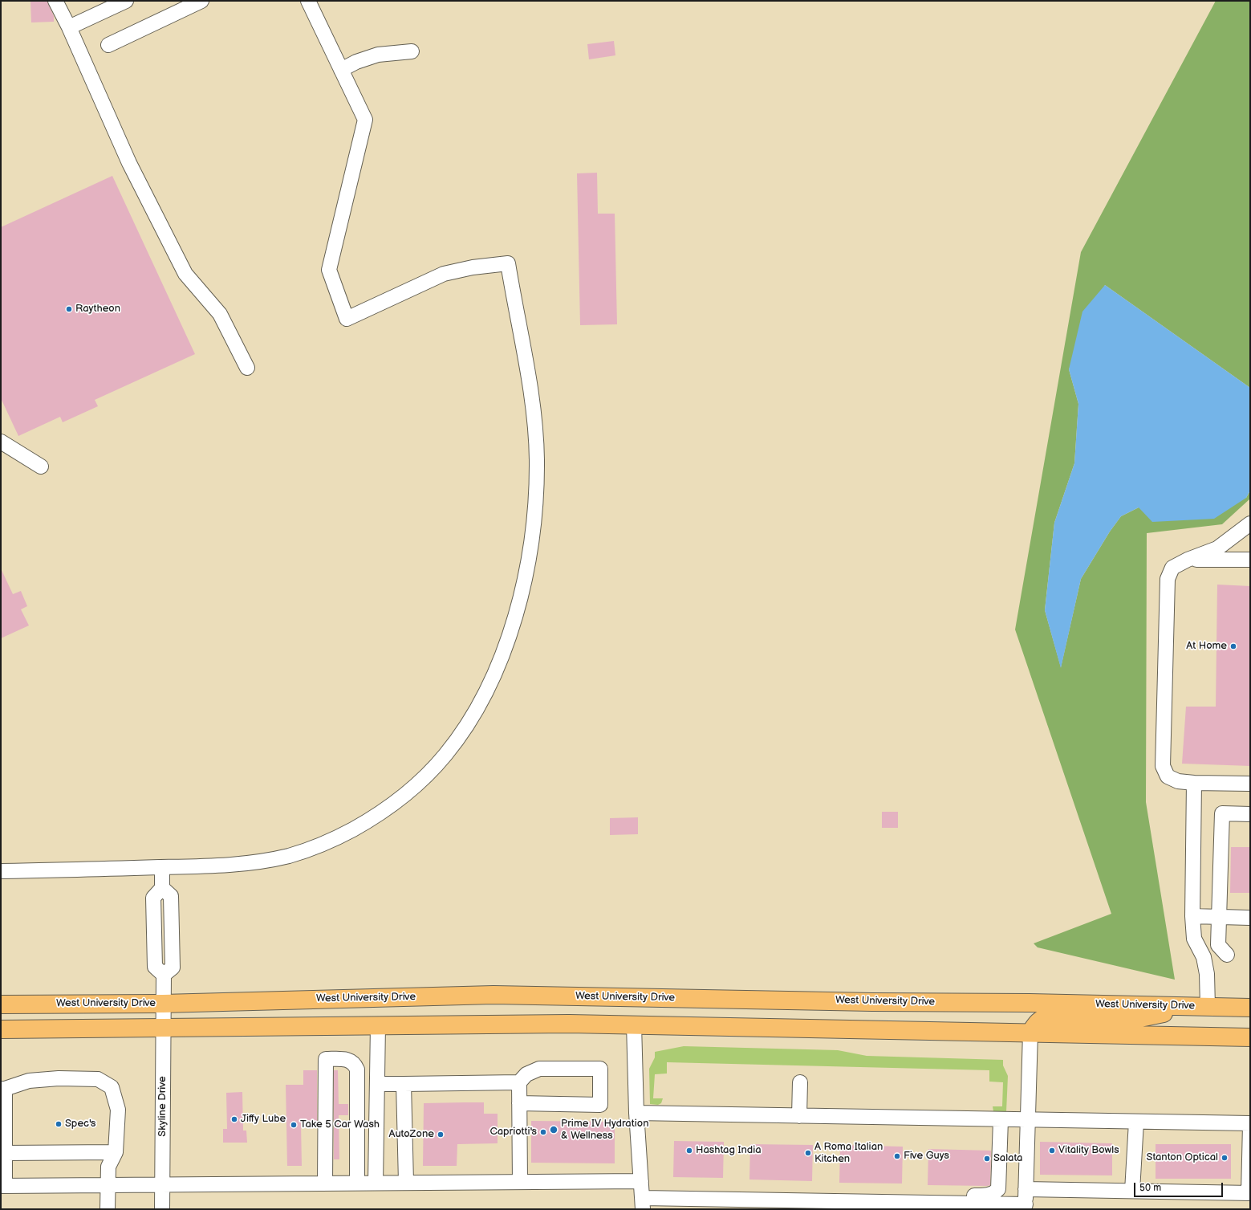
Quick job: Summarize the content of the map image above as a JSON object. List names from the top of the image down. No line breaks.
{"streets":{"highway":["West University Drive"],"street":["Skyline Drive"]},"crossings":[["West University Drive","Skyline Drive"]],"places":["Raytheon","At Home","Jiffy Lube","Spec's","Take 5 Car Wash","Prime IV Hydration & Wellness","Capriotti's","AutoZone","Hashtag India","Vitality Bowls","A Roma Italian Kitchen","Five Guys","Stanton Optical","Salata"],"scale_bar":"50 m"}
